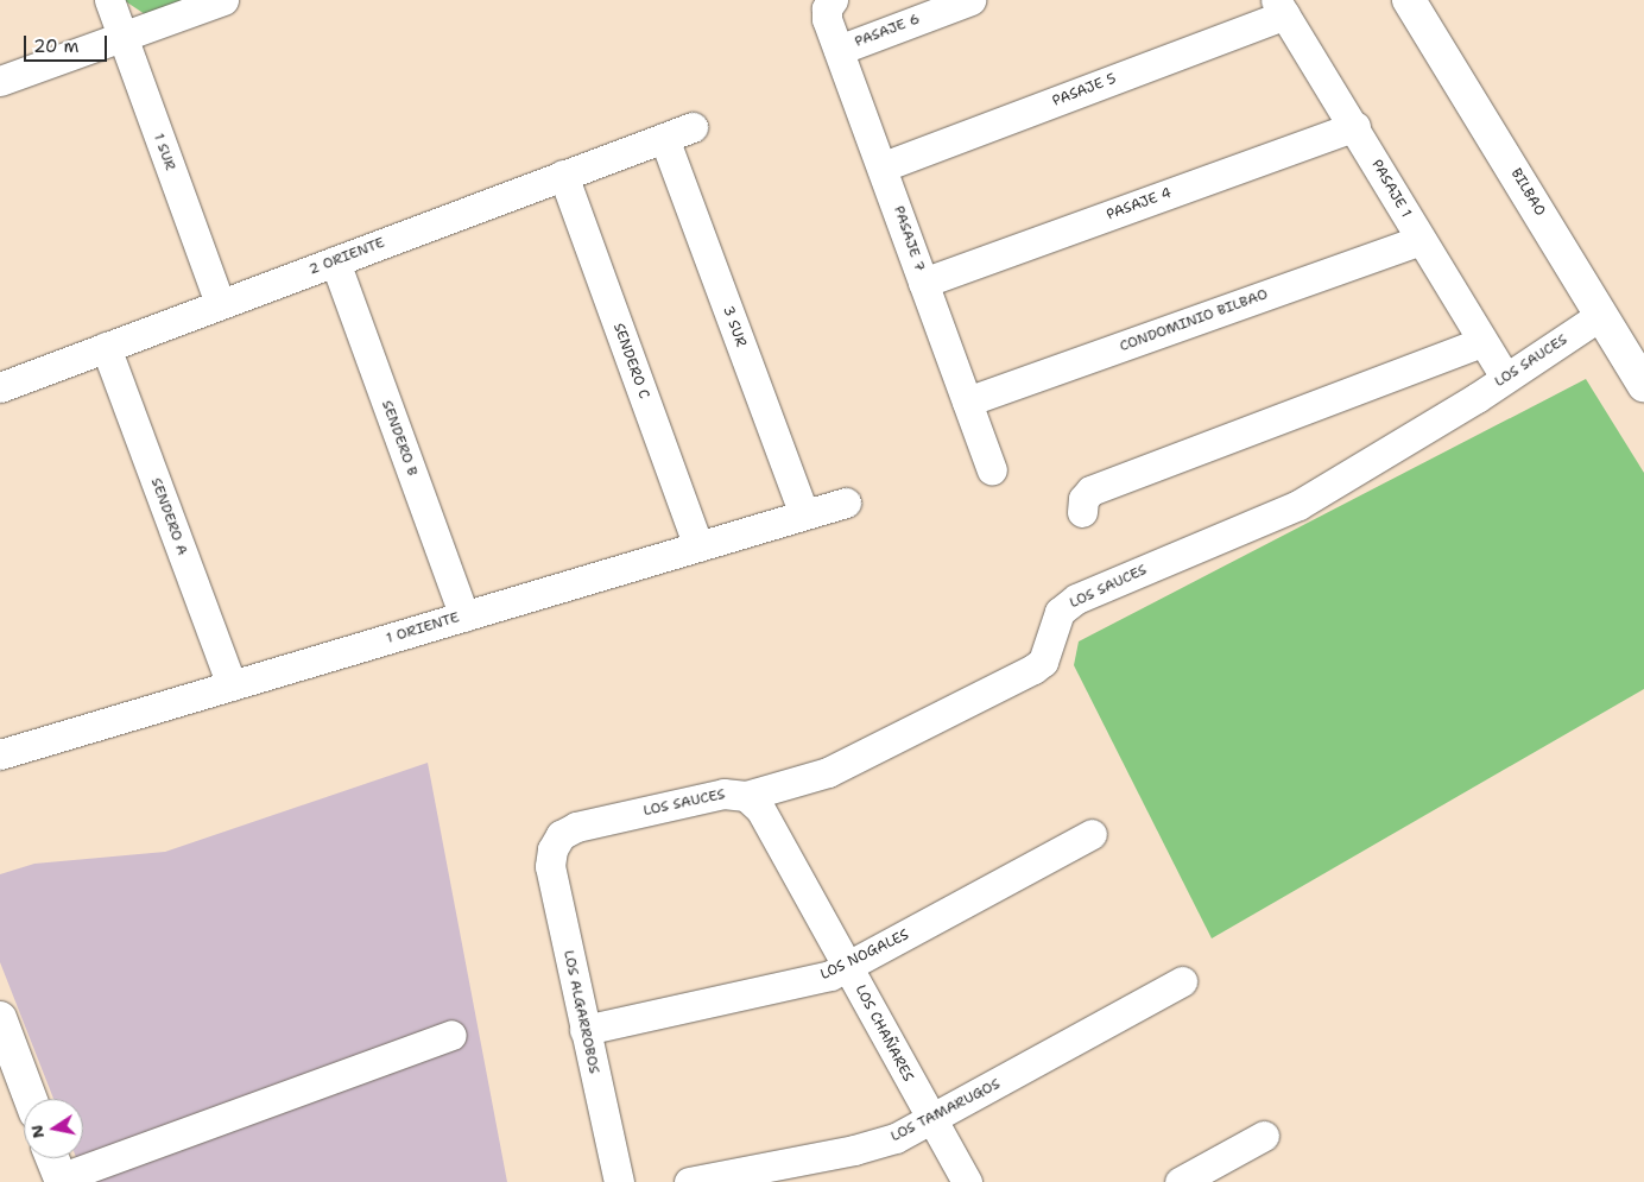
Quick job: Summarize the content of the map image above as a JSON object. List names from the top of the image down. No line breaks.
{"streets":{"street":["PASAJE 6","PASAJE 5","1 SUR","PASAJE 1","BILBAO","PASAJE 4","PASAJE 7","2 ORIENTE","CONDOMINIO BILBAO","3 SUR","SENDERO C","LOS SAUCES","SENDERO B","SENDERO A","1 ORIENTE","LOS NOGALES","LOS ALGARROBOS","LOS CHAÑARES","LOS TAMARUGOS"]},"crossings":[["PASAJE 6","PASAJE 7"],["PASAJE 5","PASAJE 1"],["PASAJE 5","PASAJE 7"],["1 SUR","2 ORIENTE"],["PASAJE 1","PASAJE 4"],["PASAJE 1","CONDOMINIO BILBAO"],["PASAJE 1","LOS SAUCES"],["BILBAO","LOS SAUCES"],["PASAJE 4","PASAJE 7"],["PASAJE 7","CONDOMINIO BILBAO"],["2 ORIENTE","3 SUR"],["2 ORIENTE","SENDERO C"],["2 ORIENTE","SENDERO B"],["2 ORIENTE","SENDERO A"],["3 SUR","1 ORIENTE"],["SENDERO C","1 ORIENTE"],["LOS SAUCES","LOS ALGARROBOS"],["LOS SAUCES","LOS CHAÑARES"],["SENDERO B","1 ORIENTE"],["SENDERO A","1 ORIENTE"],["LOS NOGALES","LOS ALGARROBOS"],["LOS NOGALES","LOS CHAÑARES"],["LOS CHAÑARES","LOS TAMARUGOS"]],"scale_bar":"20 m","north":"left"}
